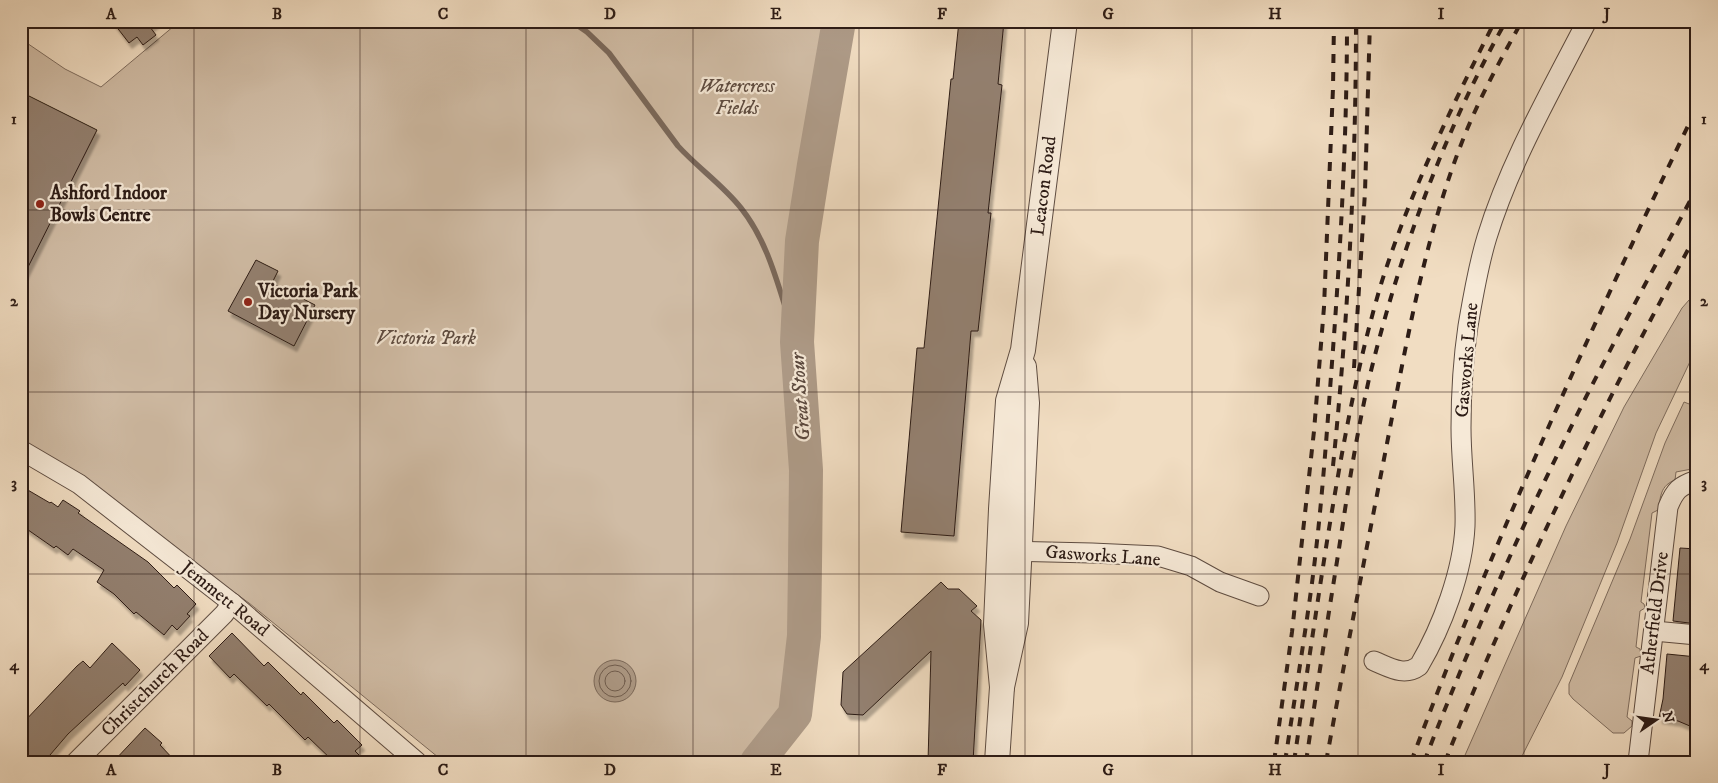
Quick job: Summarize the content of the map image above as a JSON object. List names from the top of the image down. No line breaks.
{"streets":{"street":["Leacon Road","Gasworks Lane","Jemmett Road","Atherfield Drive","Christchurch Road"]},"crossings":[["Leacon Road","Gasworks Lane"],["Jemmett Road","Christchurch Road"]],"water":["Great Stour"],"parks":["Watercress Fields","Victoria Park"],"places":["Ashford Indoor Bowls Centre","Victoria Park Day Nursery"],"north":"right","grid":{"columns":["A","B","C","D","E","F","G","H","I","J"],"rows":["1","2","3","4"]}}
